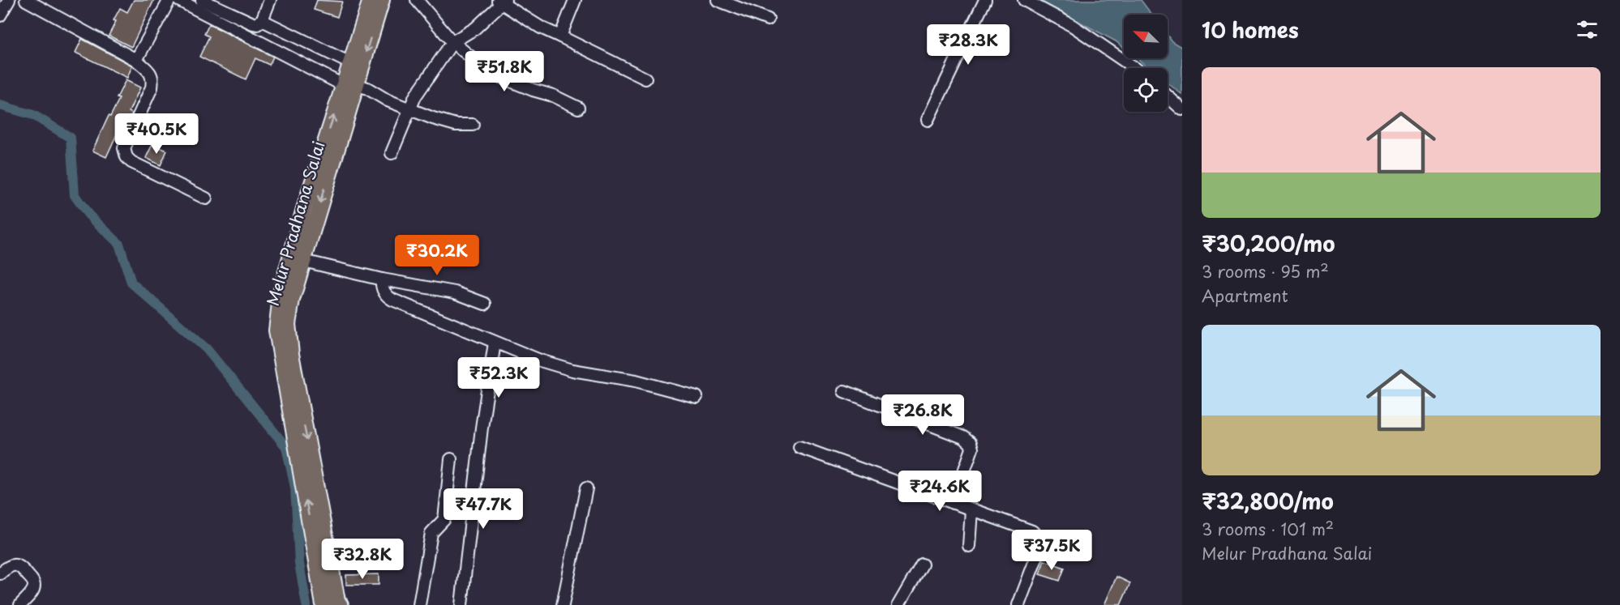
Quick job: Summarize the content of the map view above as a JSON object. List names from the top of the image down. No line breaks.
{"streets":{"main road":["Melur Pradhana Salai"]},"north":"top left","page":{"heading":"10 homes","price":["₹28.3K","₹51.8K","₹40.5K","₹30.2K","₹52.3K","₹26.8K","₹24.6K","₹47.7K","₹37.5K","₹32.8K"],"list":[{"name":"₹30,200/mo","note":"3 rooms · 95 m² · Apartment"},{"name":"₹32,800/mo","note":"3 rooms · 101 m² · Melur Pradhana Salai"}]}}
